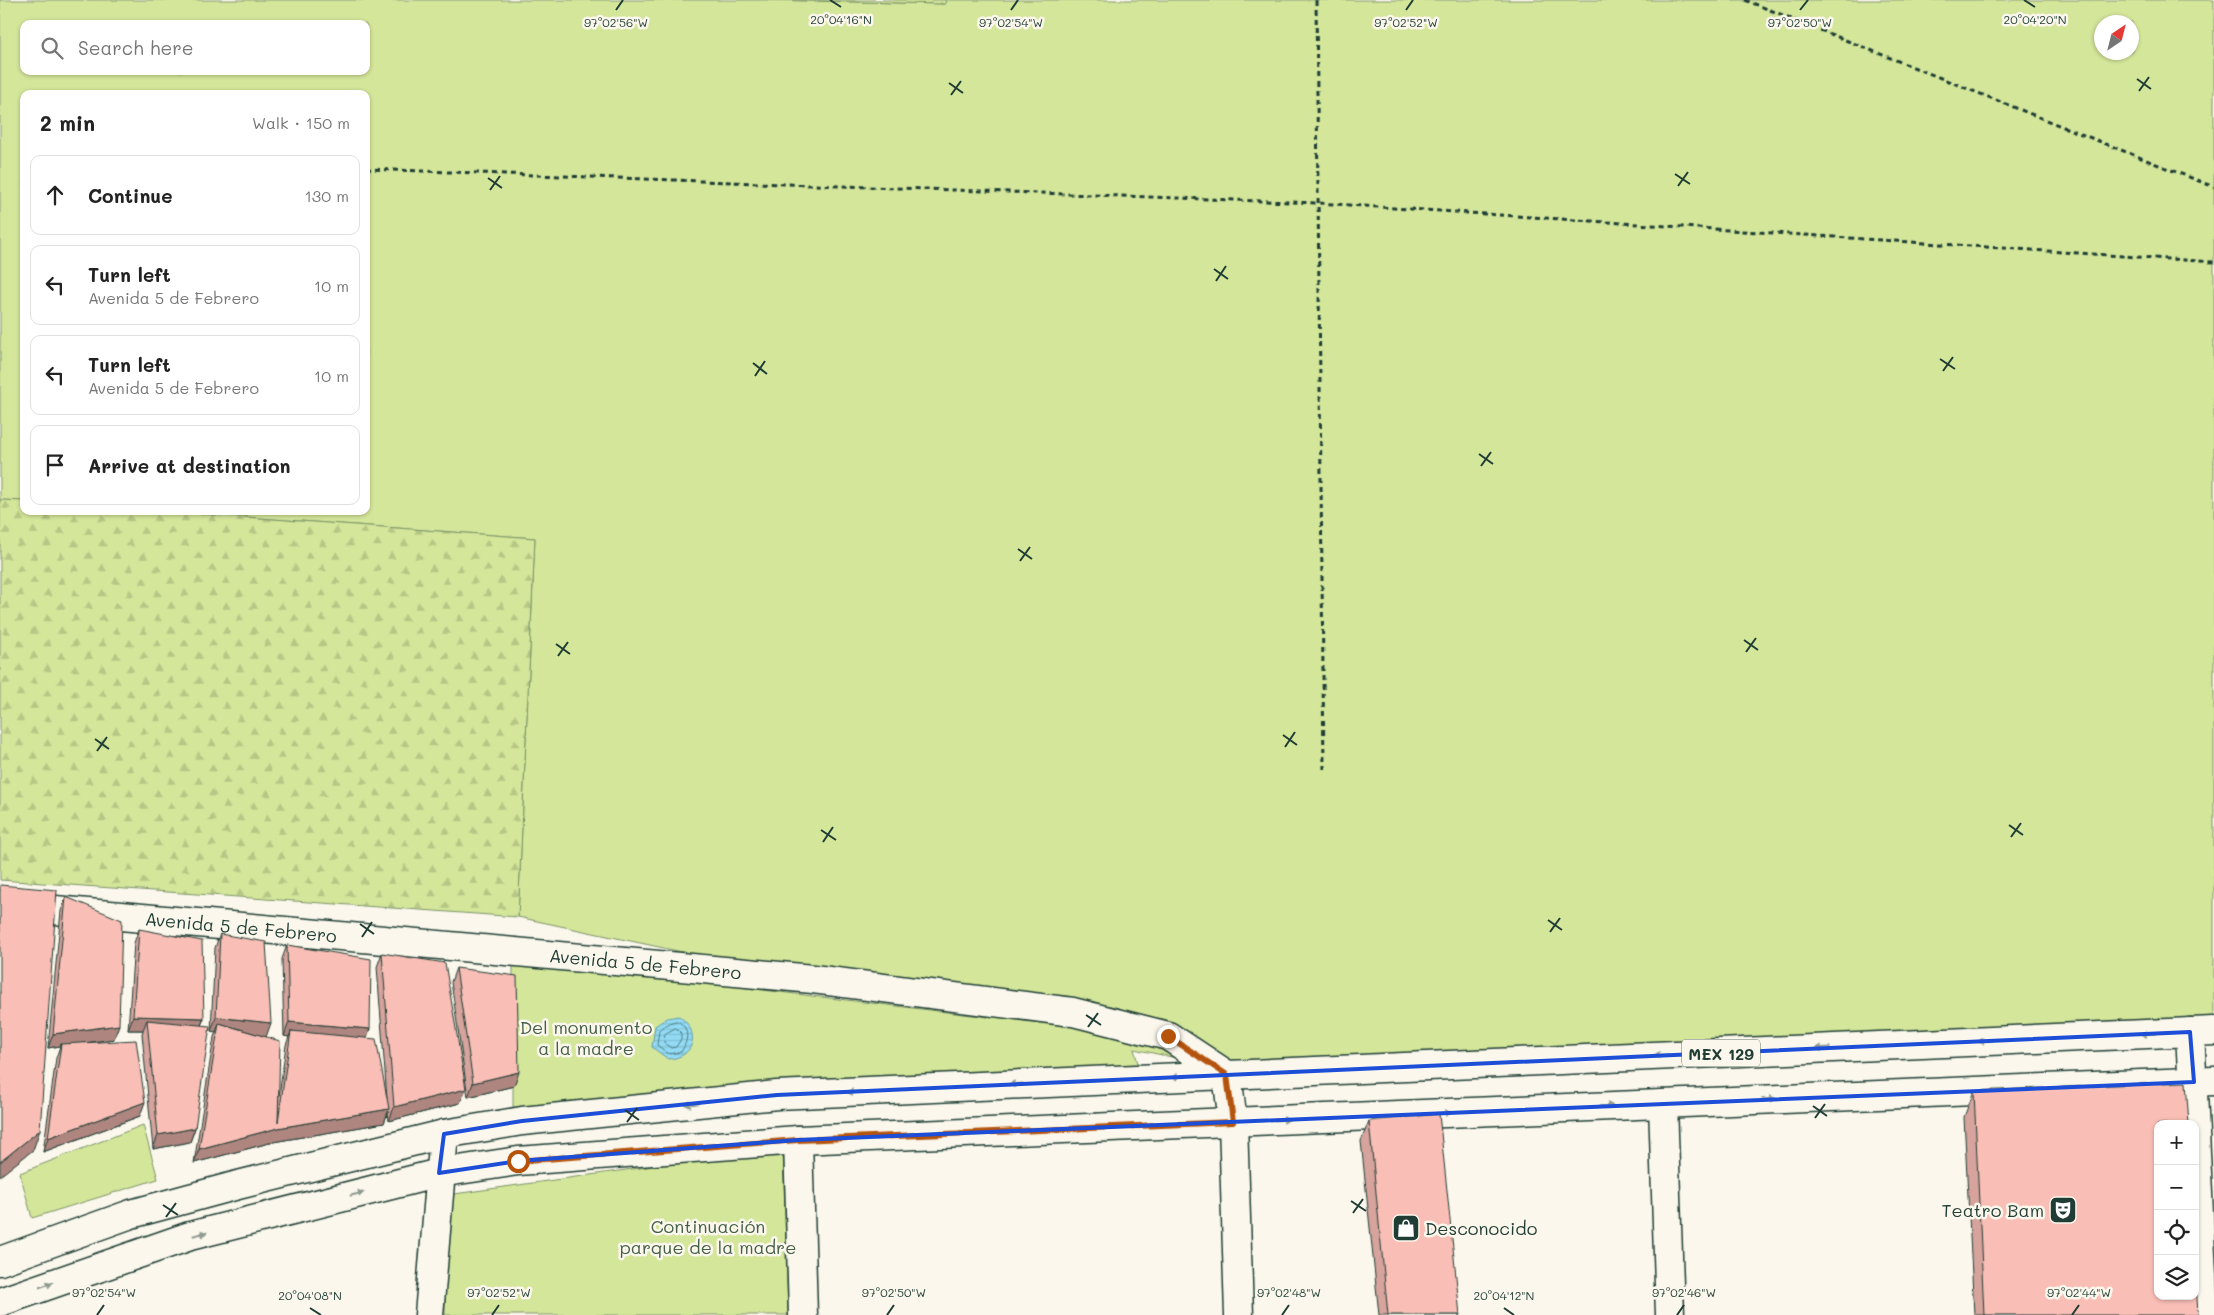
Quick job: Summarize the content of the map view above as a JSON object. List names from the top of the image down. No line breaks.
{"streets":{"main road":["Avenida 5 de Febrero","MEX 129"]},"crossings":[["Avenida 5 de Febrero","MEX 129"]],"parks":["Del monumento a la madre","Continuación parque de la madre"],"places":{"theatre":["Teatro Bam"],"shop":["Desconocido"]},"north":"top right","page":{"search":"Search here","heading":["2 min","Walk · 150 m"],"list":[["Continue","130 m"],["Turn left","Avenida 5 de Febrero","10 m"],["Turn left","Avenida 5 de Febrero","10 m"],"Arrive at destination"],"map_buttons":["+","−"]},"coordinates":["20°04'16\"N","20°04'20\"N","97°02'56\"W","97°02'54\"W","97°02'52\"W","97°02'50\"W","97°02'48\"W","97°02'46\"W","97°02'44\"W","20°04'08\"N","20°04'12\"N"]}
